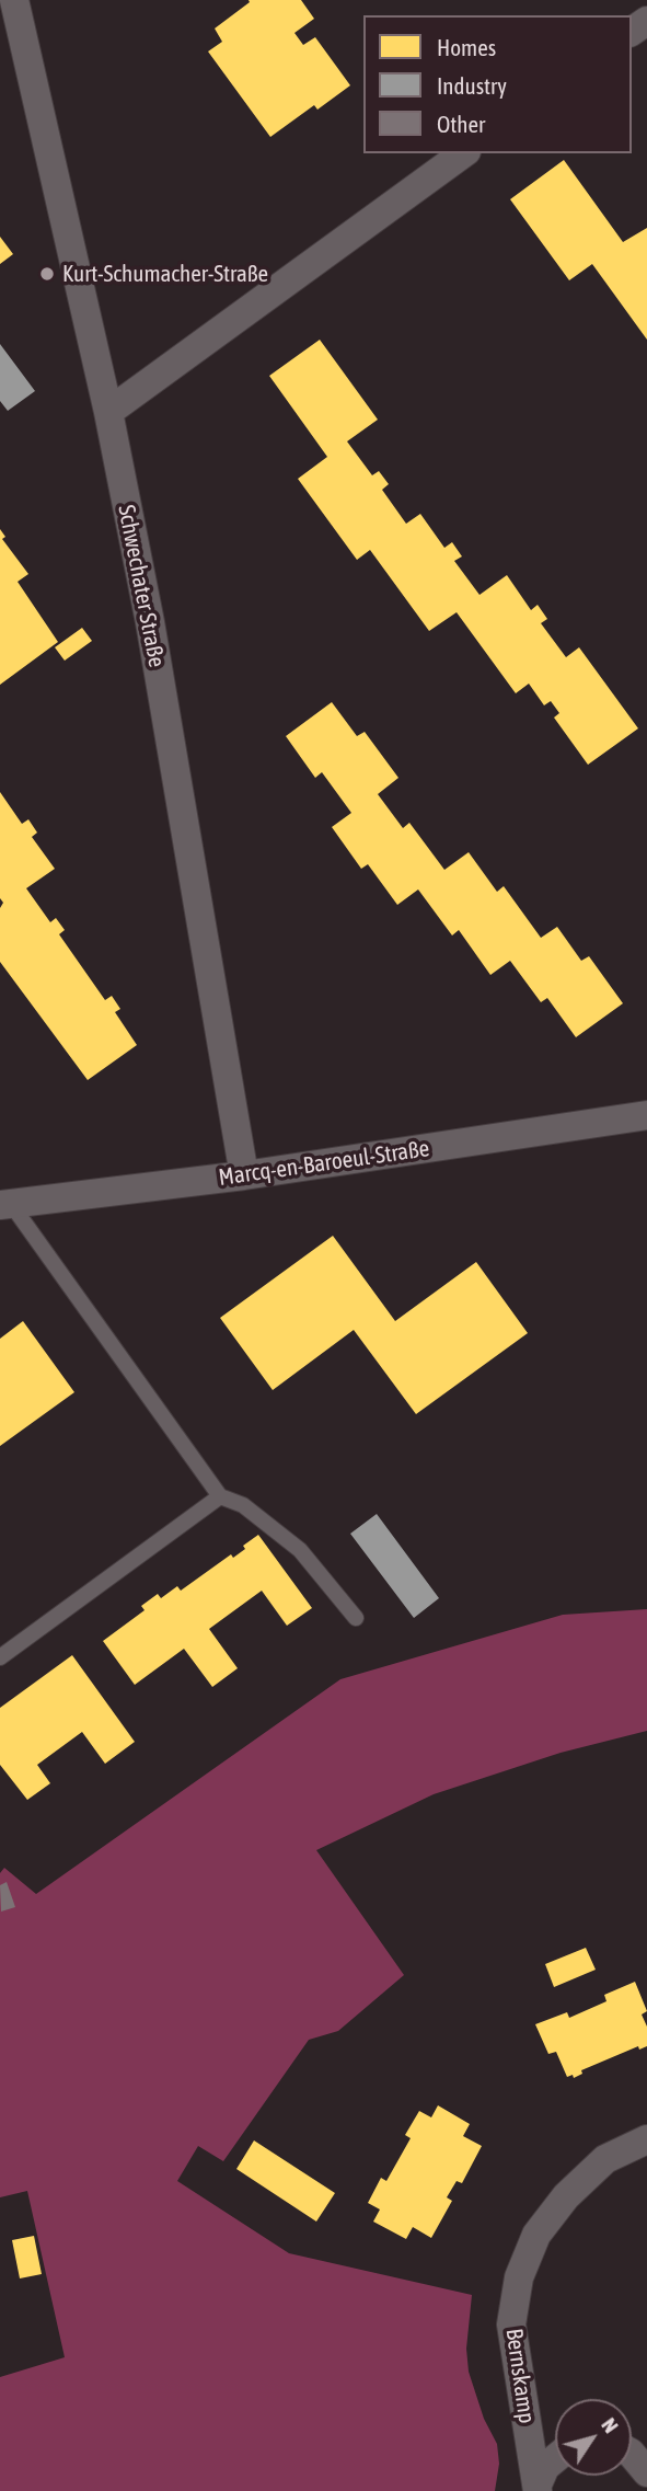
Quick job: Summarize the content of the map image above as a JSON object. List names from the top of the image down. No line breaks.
{"streets":{"street":["Schwechater Straße","Marcq-en-Baroeul-Straße","Bernskamp"]},"crossings":[["Schwechater Straße","Marcq-en-Baroeul-Straße"]],"places":["Kurt-Schumacher-Straße"],"legend":["Homes","Industry","Other"],"north":"top right"}
